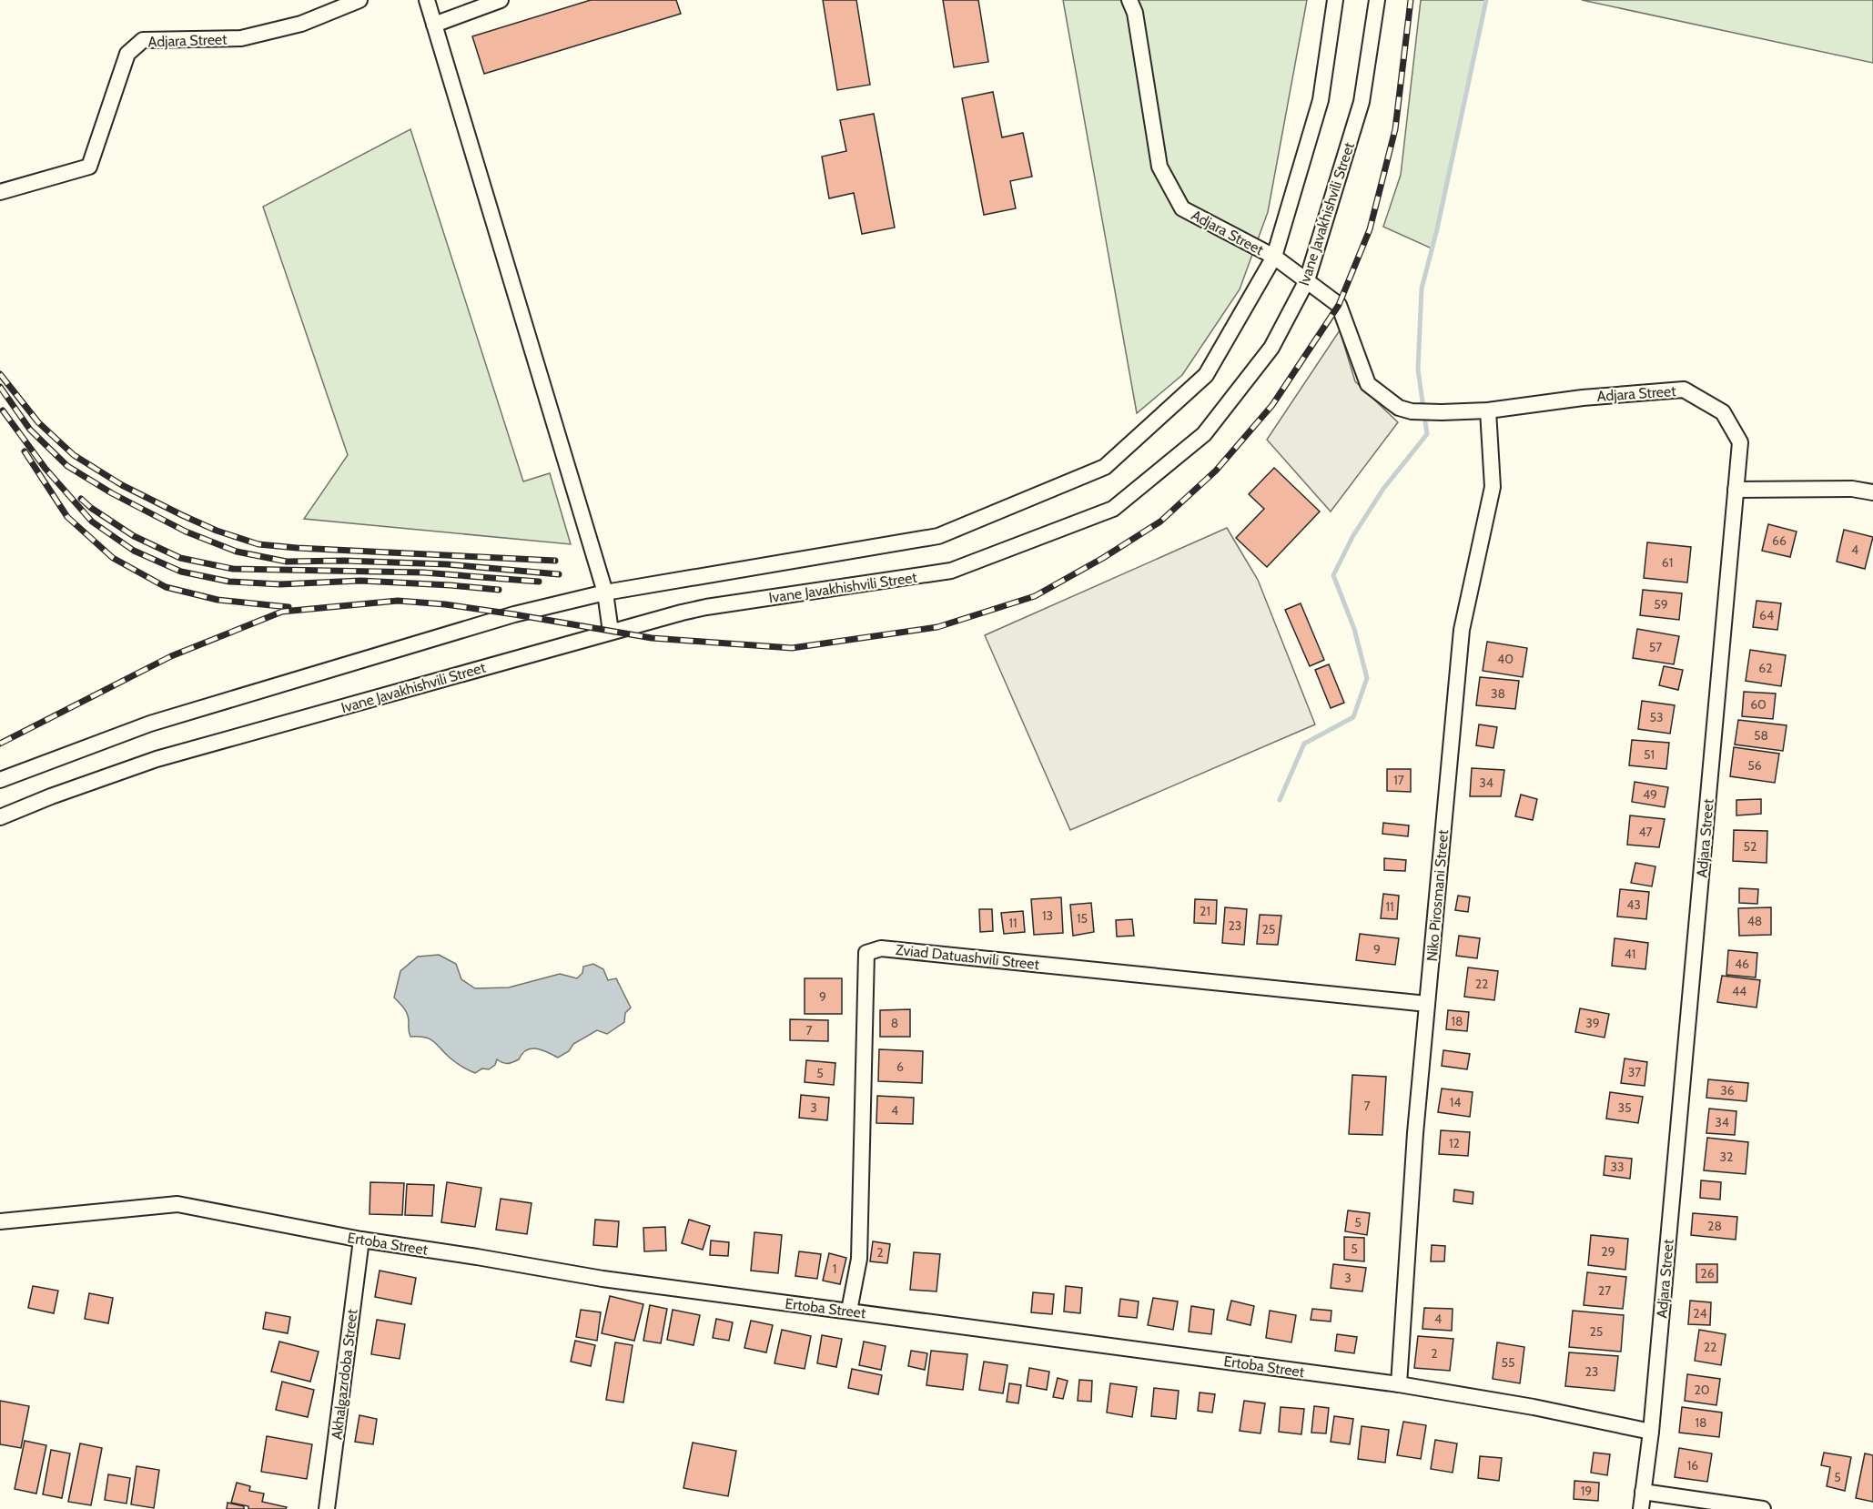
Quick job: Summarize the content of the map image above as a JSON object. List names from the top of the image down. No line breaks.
{"streets":{"street":["Adjara Street","Ivane Javakhishvili Street","Niko Pirosmani Street","Zviad Datuashvili Street","Ertoba Street","Akhalgazrdoba Street"]},"crossings":[["Adjara Street","Ivane Javakhishvili Street"],["Adjara Street","Niko Pirosmani Street"],["Adjara Street","Ertoba Street"],["Niko Pirosmani Street","Zviad Datuashvili Street"],["Niko Pirosmani Street","Ertoba Street"],["Zviad Datuashvili Street","Ertoba Street"],["Ertoba Street","Akhalgazrdoba Street"]],"house_numbers":["66","4","61","59","64","57","40","62","38","60","53","58","51","56","17","34","49","47","52","43","11","21","13","15","48","11","23","25","9","41","46","22","44","9","18","8","39","7","6","37","5","36","14","7","3","35","4","34","12","32","33","5","28","5","29","2","1","26","3","27","24","4","25","22","2","55","23","20","18","16","5","19"]}
